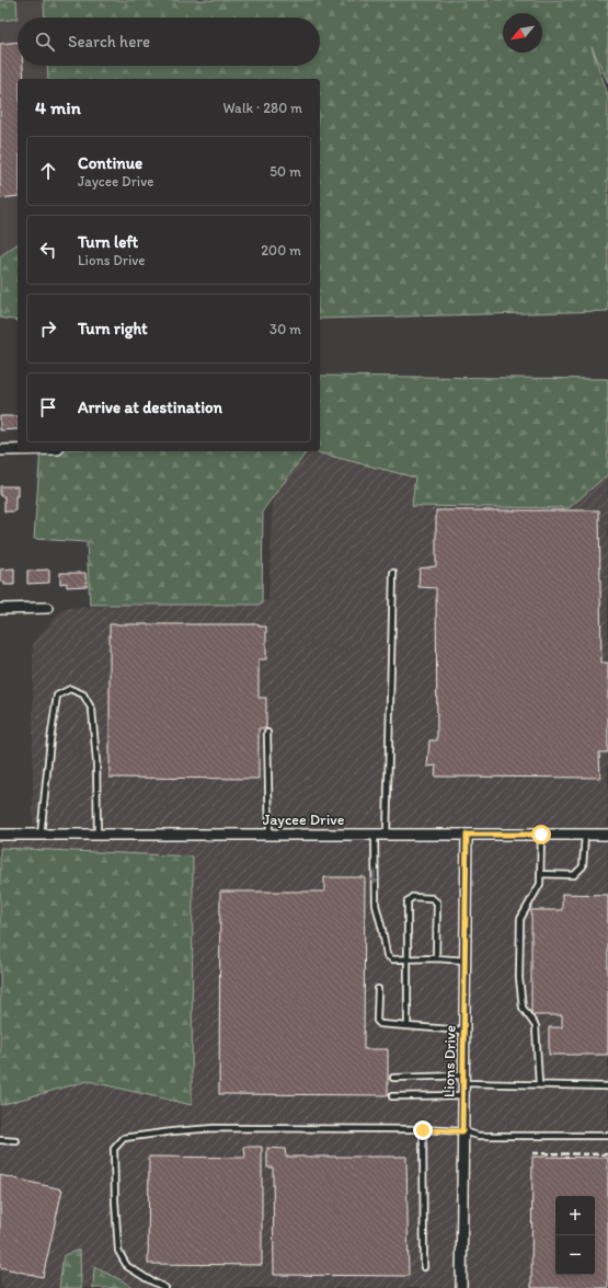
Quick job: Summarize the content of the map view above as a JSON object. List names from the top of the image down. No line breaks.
{"streets":{"street":["Jaycee Drive","Lions Drive"]},"crossings":[["Jaycee Drive","Lions Drive"]],"north":"bottom left","page":{"search":"Search here","heading":["4 min","Walk · 280 m"],"list":[["Continue","Jaycee Drive","50 m"],["Turn left","Lions Drive","200 m"],["Turn right","30 m"],"Arrive at destination"],"map_buttons":["+","−"]}}
